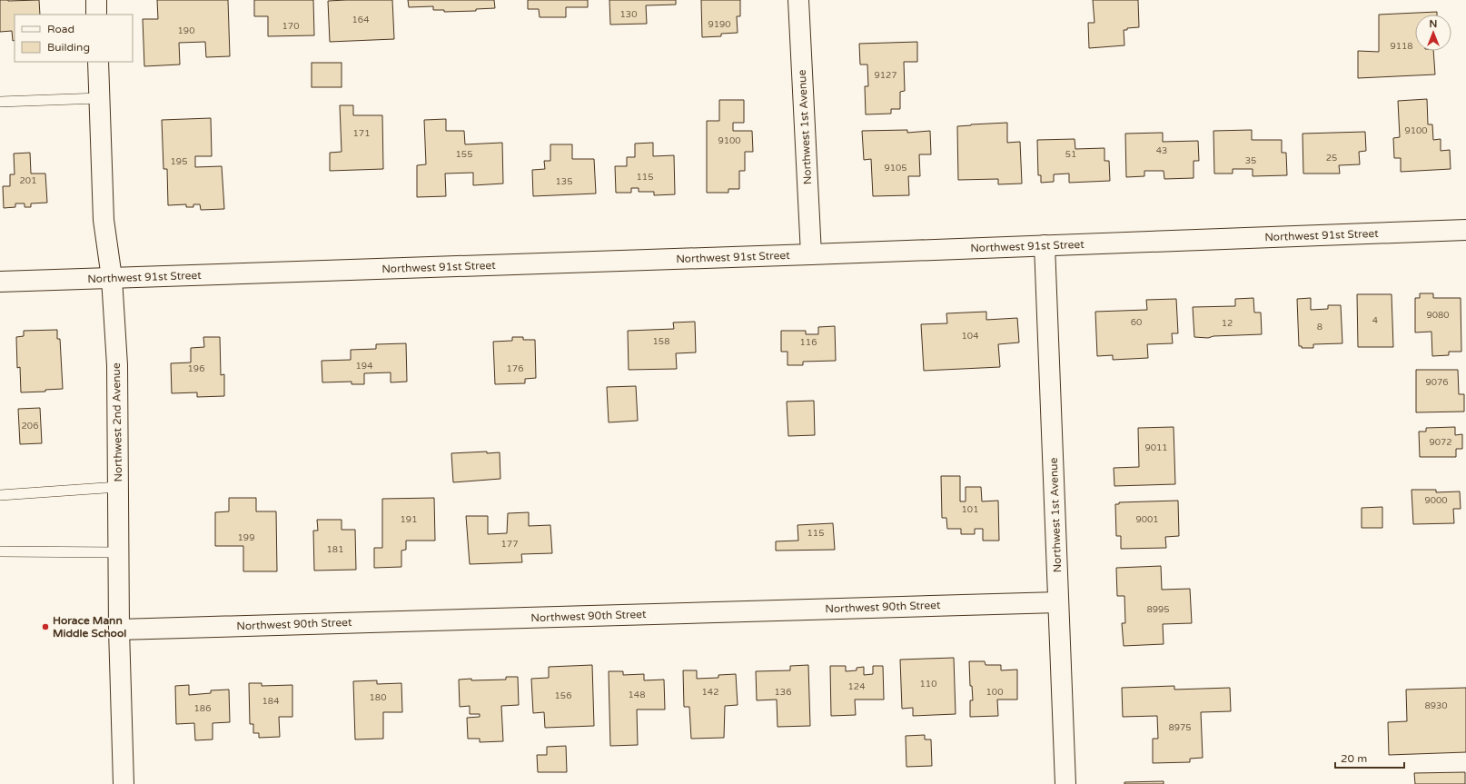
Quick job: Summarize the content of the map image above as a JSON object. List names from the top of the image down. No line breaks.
{"streets":{"street":["Northwest 1st Avenue","Northwest 91st Street","Northwest 2nd Avenue","Northwest 90th Street"]},"crossings":[["Northwest 1st Avenue","Northwest 91st Street"],["Northwest 1st Avenue","Northwest 90th Street"],["Northwest 91st Street","Northwest 2nd Avenue"],["Northwest 2nd Avenue","Northwest 90th Street"]],"places":["Horace Mann Middle School"],"house_numbers":["130","164","9190","170","190","9118","9127","9100","171","9100","43","155","51","25","35","195","9105","115","201","135","9080","4","60","12","8","104","158","116","194","196","176","9076","206","9072","9011","9000","101","191","9001","115","199","177","181","8995","110","124","142","136","100","148","156","180","184","8930","186","8975"],"legend":["Road","Building"],"scale_bar":"20 m","north":"top"}
